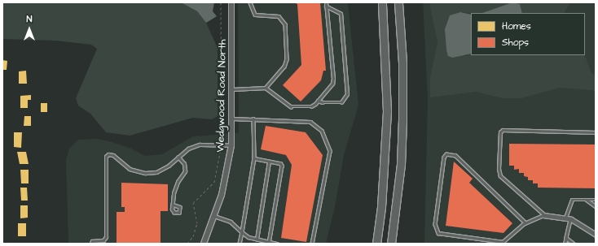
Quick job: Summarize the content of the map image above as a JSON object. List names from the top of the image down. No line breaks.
{"streets":{"street":["Wedgwood Road North"]},"legend":["Homes","Shops"],"north":"top"}
